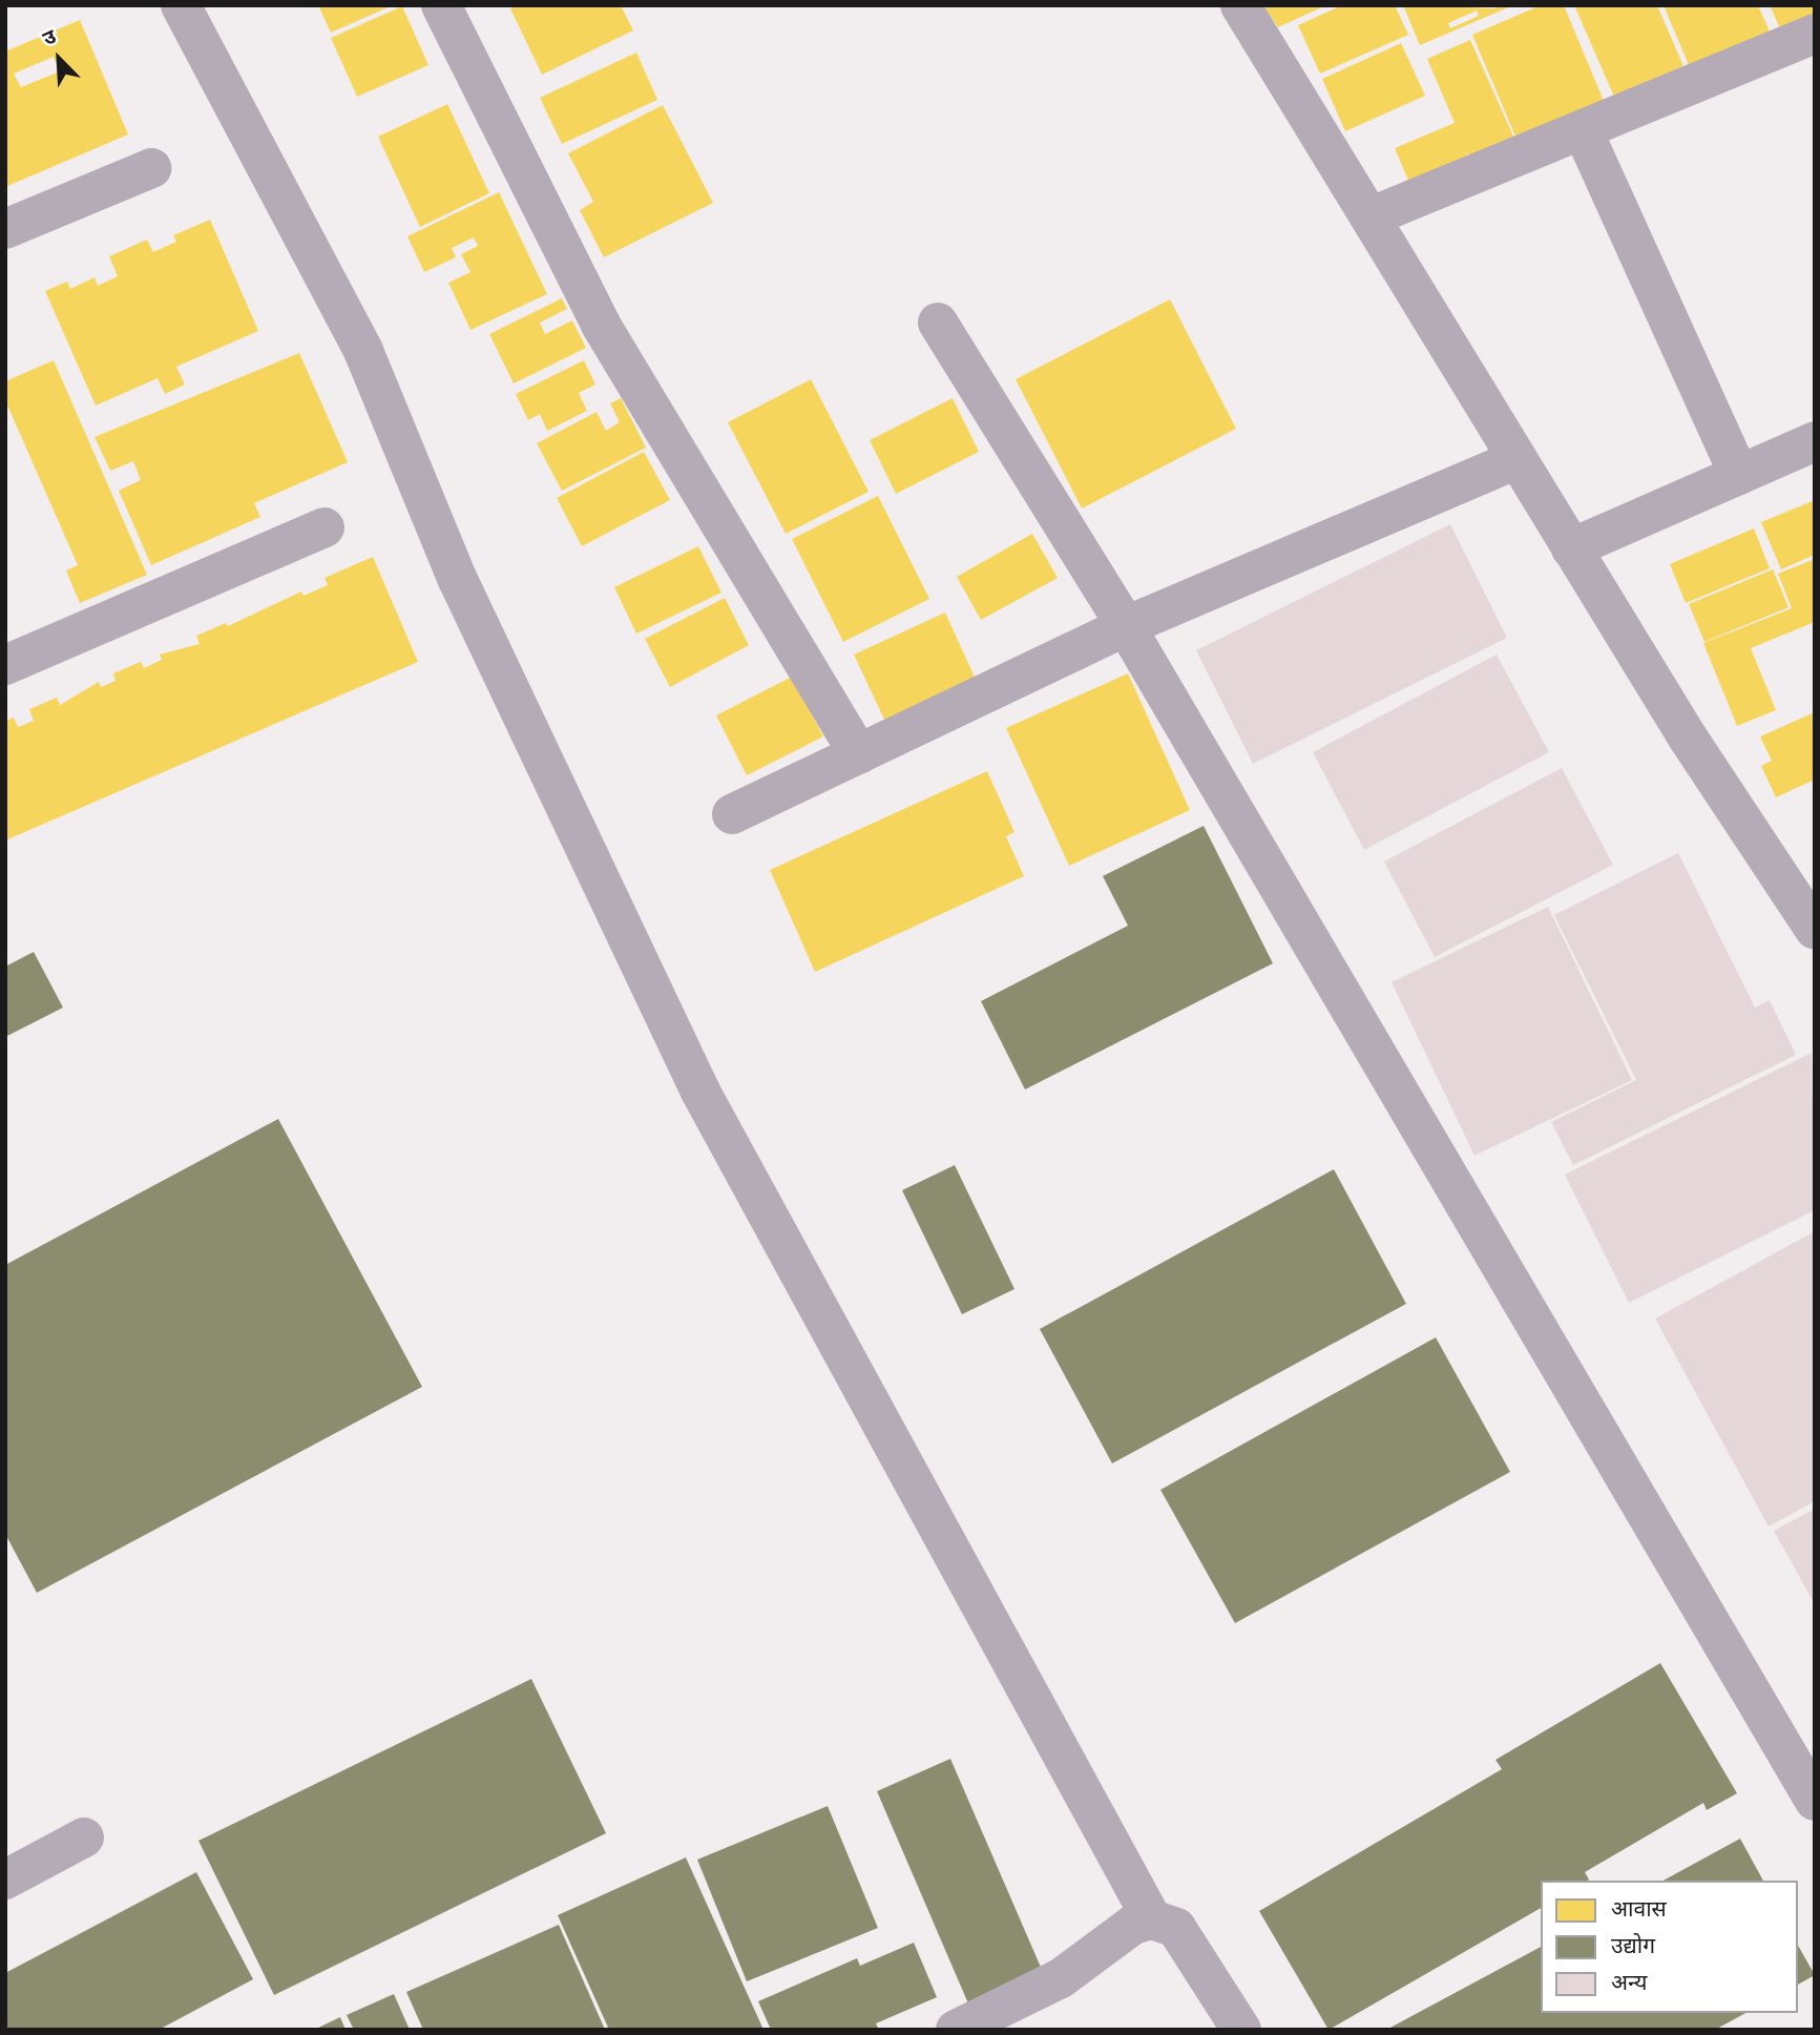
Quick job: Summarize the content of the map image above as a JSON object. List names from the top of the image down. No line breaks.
{"legend":["आवास","उद्योग","अन्य"],"north":"top left"}
